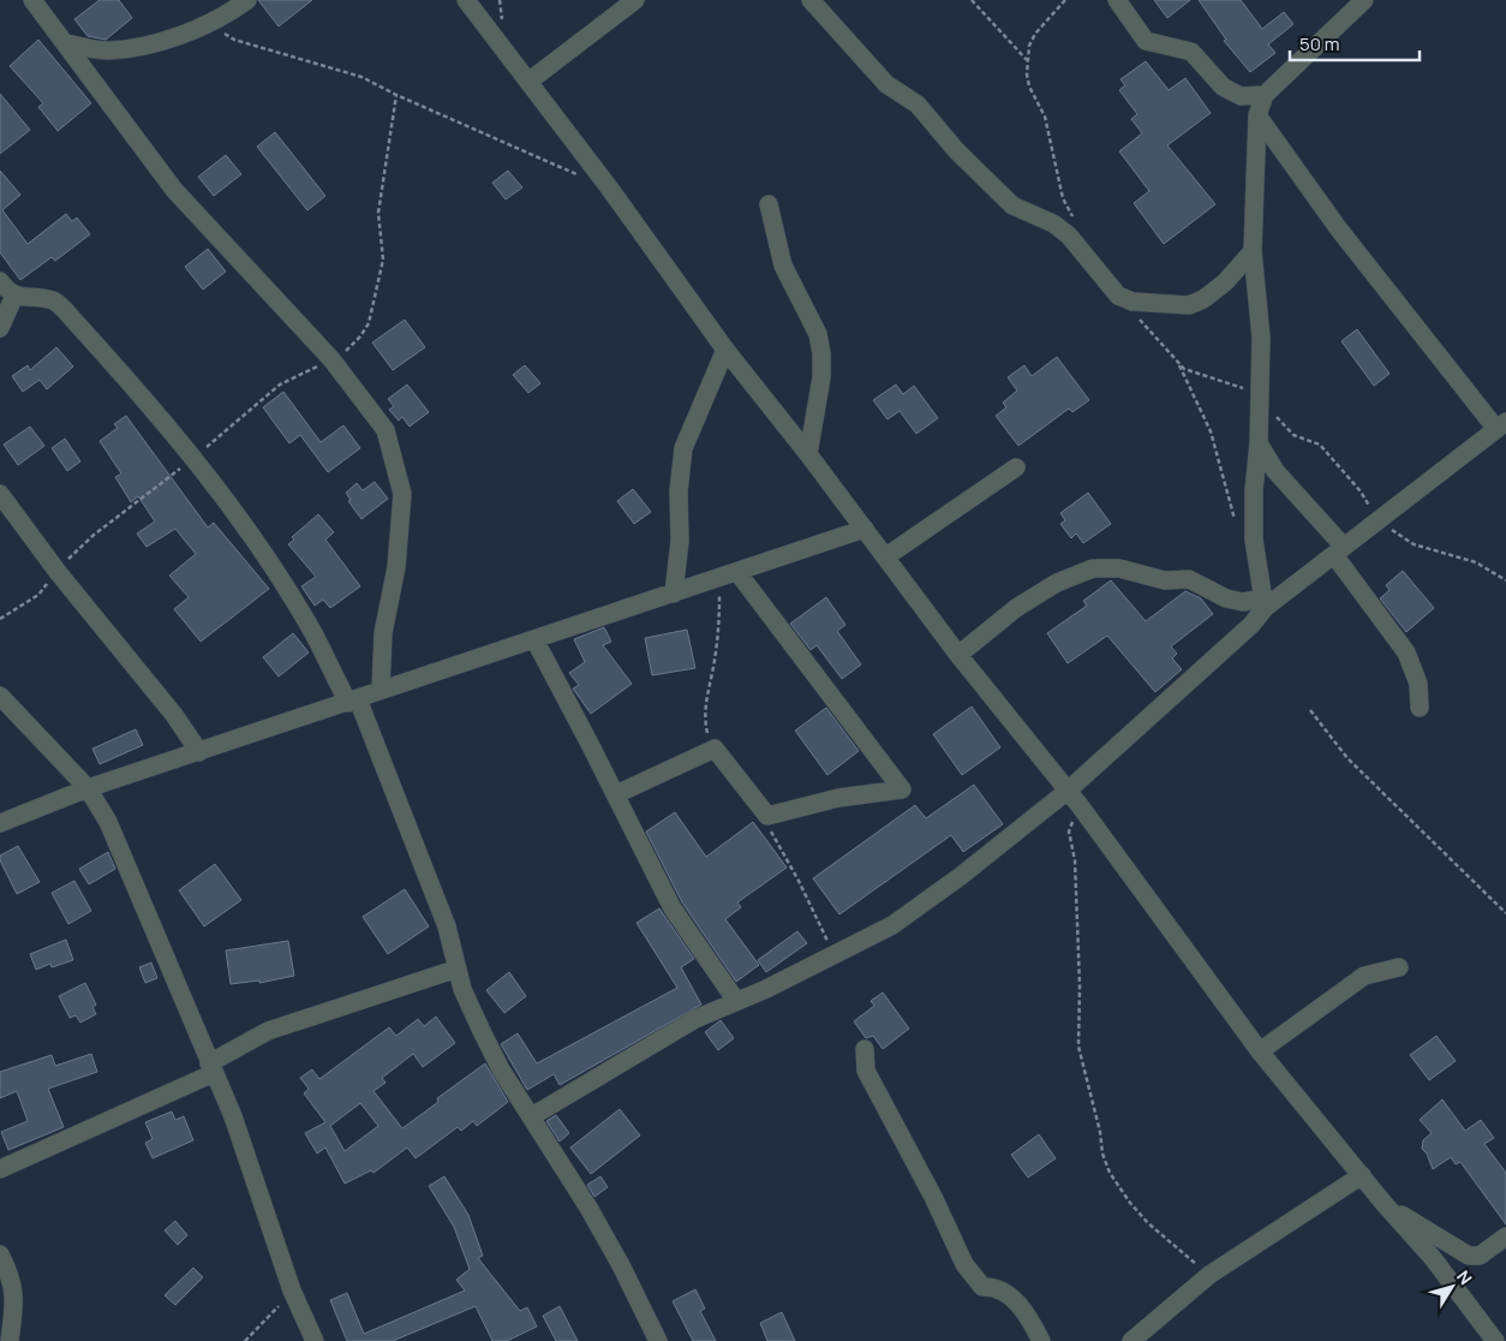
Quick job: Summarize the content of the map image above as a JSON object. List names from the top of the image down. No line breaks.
{"scale_bar":"50 m","north":"top right"}
